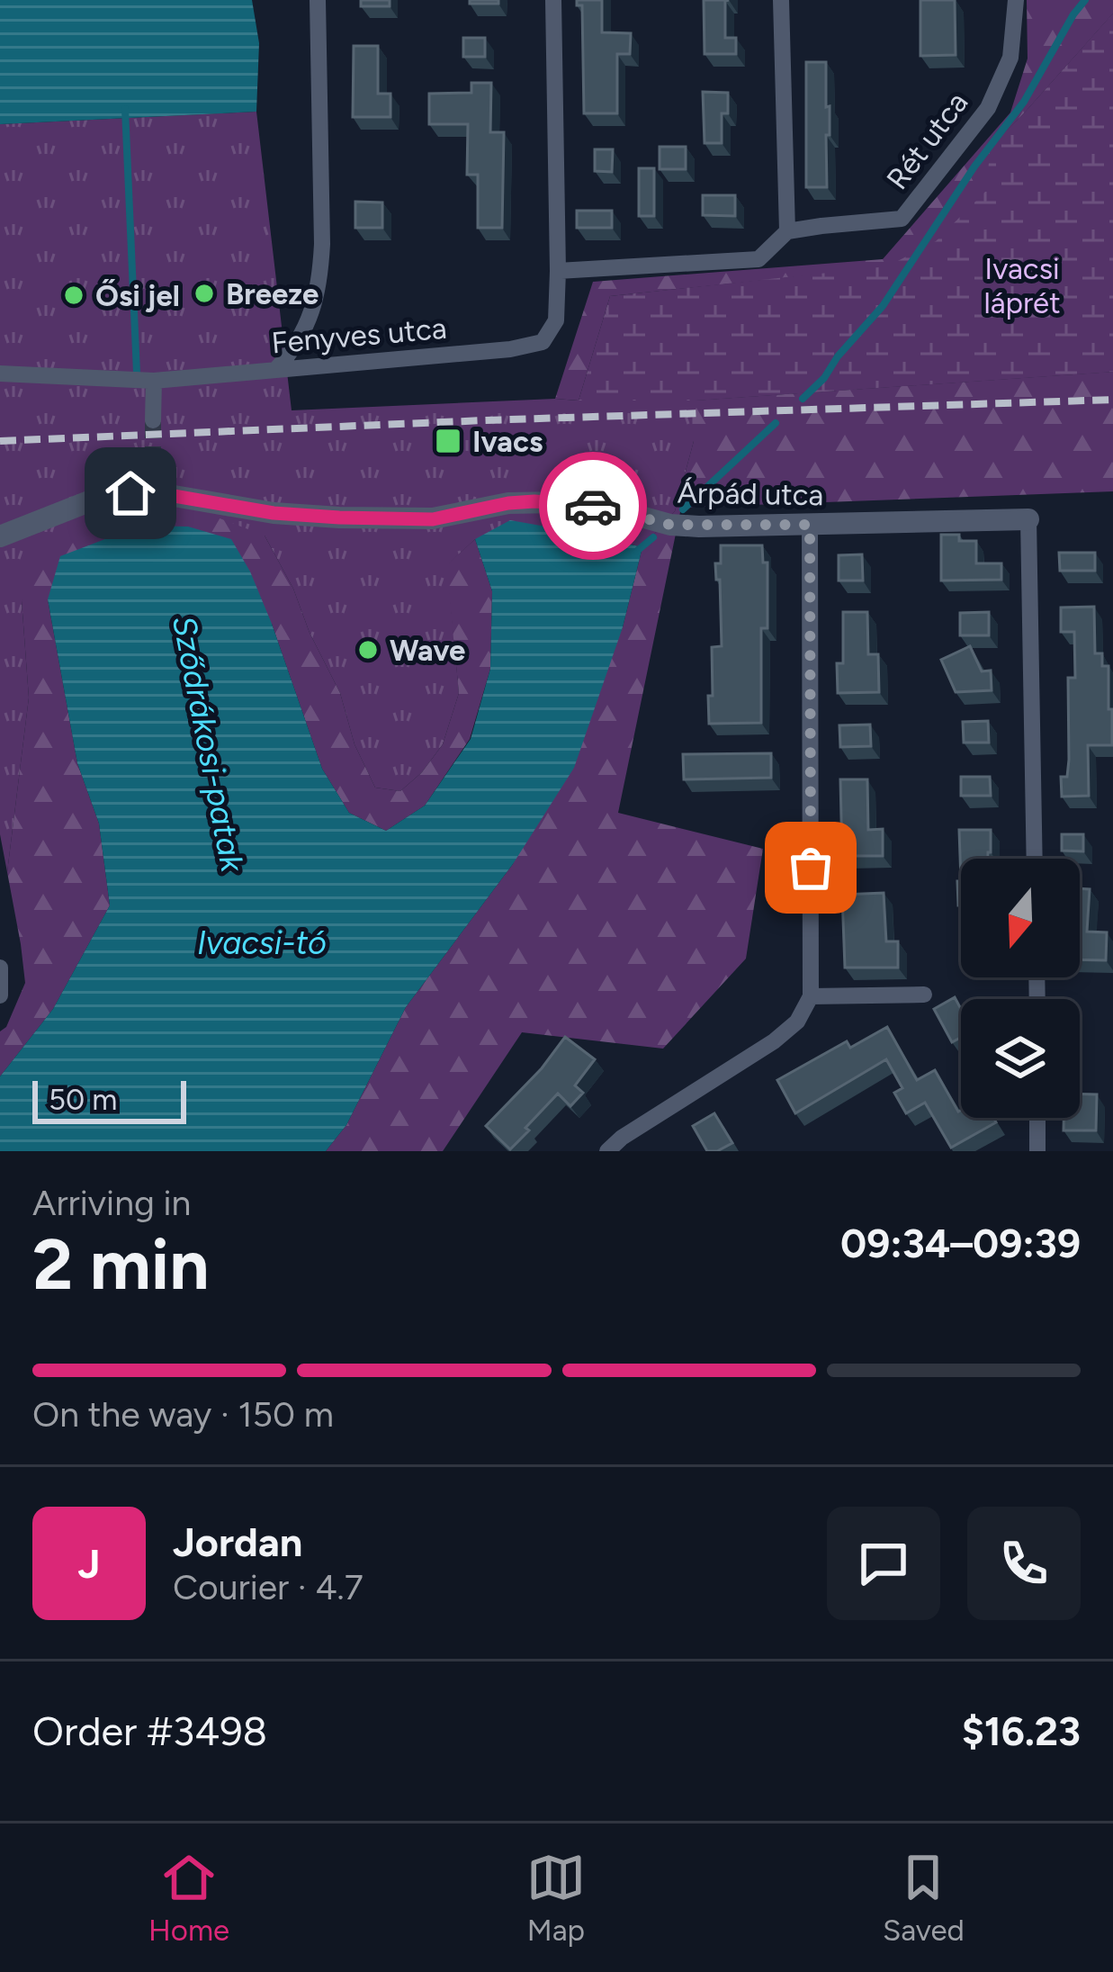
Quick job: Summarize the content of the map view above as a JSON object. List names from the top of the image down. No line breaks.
{"streets":{"street":["Rét utca","Fenyves utca","Árpád utca"]},"crossings":[["Rét utca","Fenyves utca"]],"water":["Sződrákosi-patak","Ivacsi-tó"],"parks":["Ivacsi láprét"],"places":{"other":["Breeze","Ősi jel","Wave"],"transit":["Ivacs"]},"scale_bar":"50 m","north":"bottom","page":{"scale":"50 m","heading":["2 min","Arriving in","09:34–09:39"],"panel":["Jordan","Courier · 4.7","Order #3498","$16.23"],"bar":"On the way · 150 m","round":"J","tabs":["Home","Map","Saved"]}}
